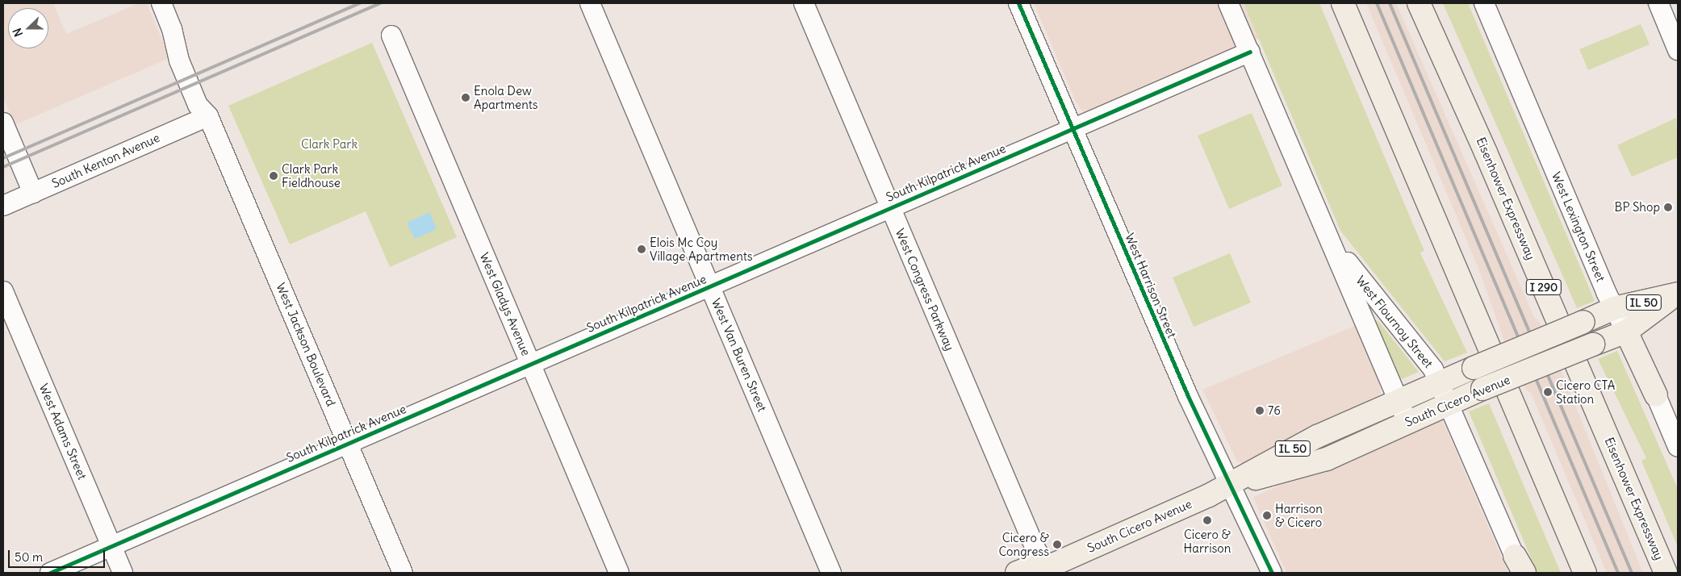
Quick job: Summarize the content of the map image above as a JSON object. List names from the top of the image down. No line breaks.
{"streets":{"main road":["Eisenhower Expressway","West Lexington Street","I 290","IL 50","South Cicero Avenue"],"street":["South Kenton Avenue","South Kilpatrick Avenue","West Harrison Street","West Congress Parkway","West Gladys Avenue","West Flournoy Street","West Jackson Boulevard","West Van Buren Street","West Adams Street"]},"crossings":[["South Kenton Avenue","West Jackson Boulevard"],["South Kilpatrick Avenue","West Harrison Street"],["South Kilpatrick Avenue","West Congress Parkway"],["South Kilpatrick Avenue","West Gladys Avenue"],["South Kilpatrick Avenue","West Flournoy Street"],["South Kilpatrick Avenue","West Jackson Boulevard"],["South Kilpatrick Avenue","West Van Buren Street"],["South Kilpatrick Avenue","West Adams Street"],["West Lexington Street","South Cicero Avenue"],["West Harrison Street","South Cicero Avenue"],["West Congress Parkway","South Cicero Avenue"],["West Flournoy Street","South Cicero Avenue"]],"parks":["Clark Park"],"places":["Enola Dew Apartments","Clark Park Fieldhouse","BP Shop","Elois Mc Coy Village Apartments","Cicero CTA Station","76","Harrison & Cicero","Cicero & Harrison","Cicero & Congress"],"scale_bar":"50 m","north":"left"}
